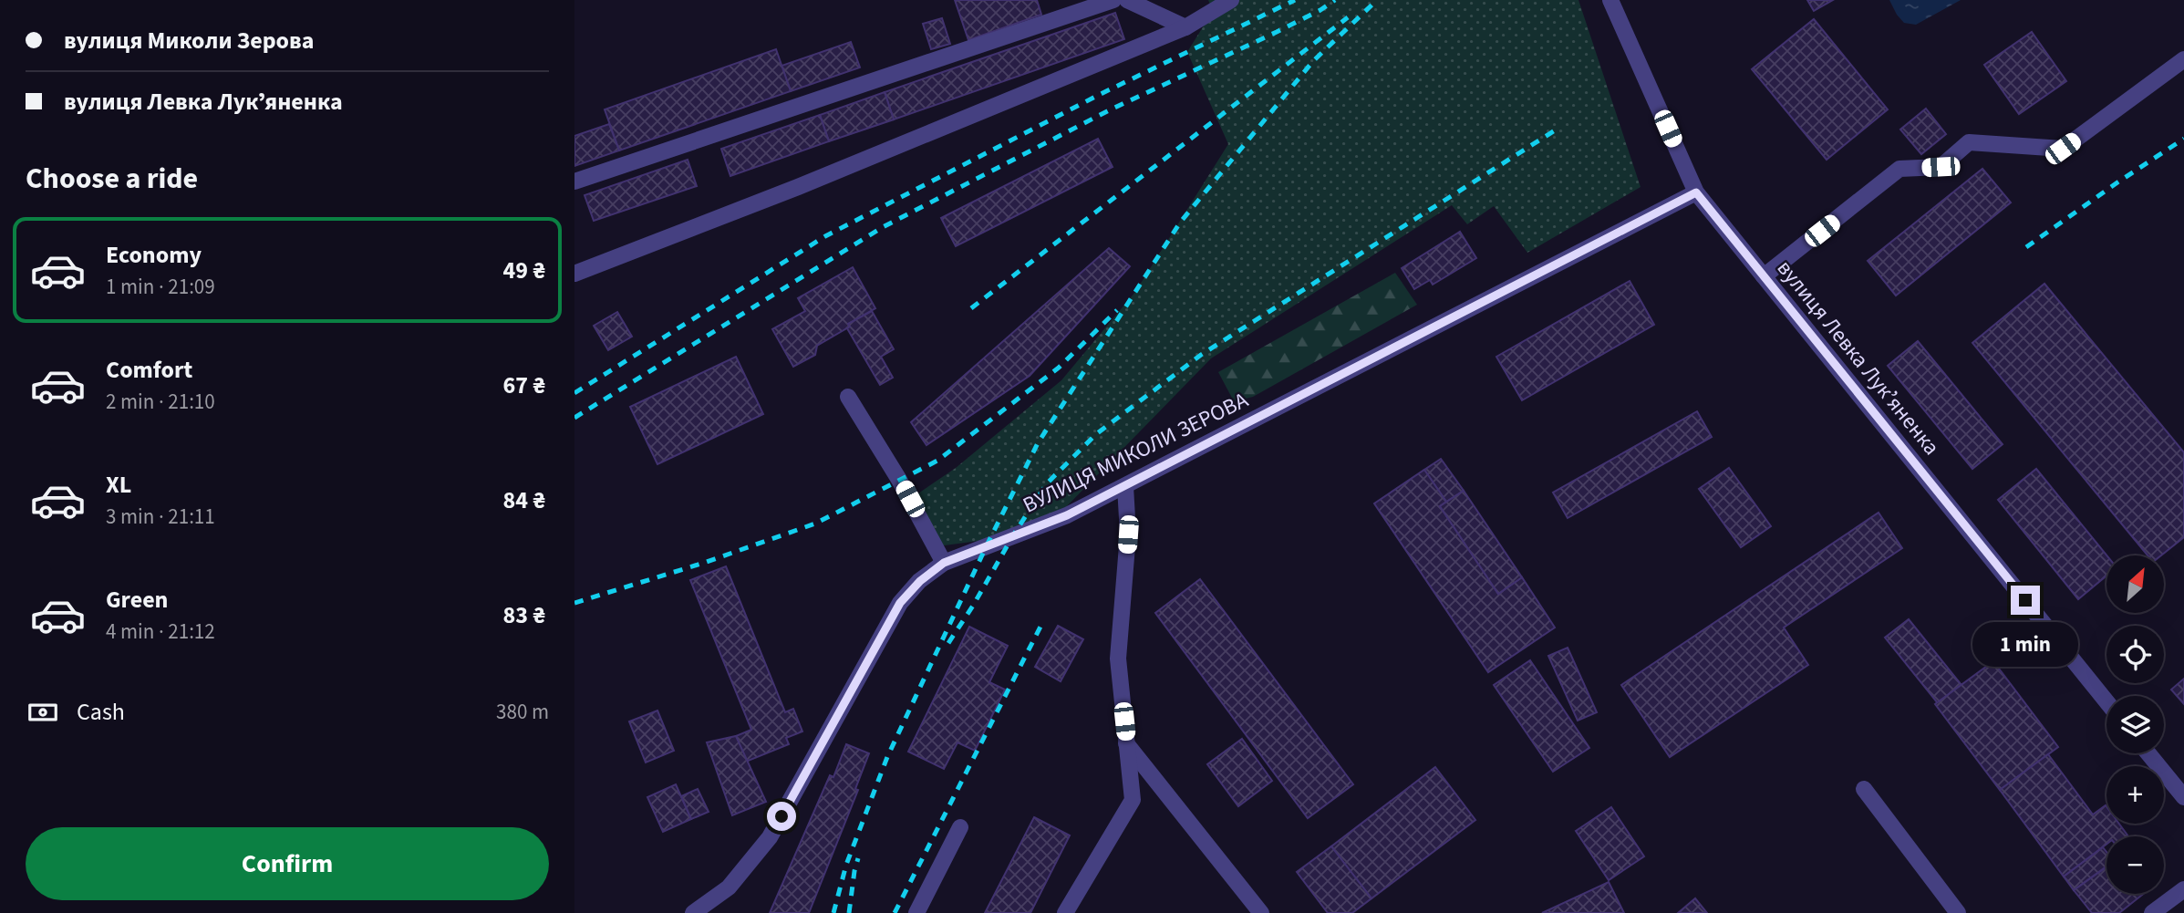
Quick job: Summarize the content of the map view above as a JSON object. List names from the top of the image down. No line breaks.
{"streets":{"street":["вулиця Левка Лукʼяненка","ВУЛИЦЯ МИКОЛИ ЗЕРОВА"]},"crossings":[["вулиця Левка Лукʼяненка","ВУЛИЦЯ МИКОЛИ ЗЕРОВА"]],"north":"top right","page":{"banner":["вулиця Миколи Зерова","вулиця Левка Лукʼяненка"],"heading":"Choose a ride","list":[{"name":"Economy","note":"1 min · 21:09","value":"49 ₴"},{"name":"Comfort","note":"2 min · 21:10","value":"67 ₴"},{"name":"XL","note":"3 min · 21:11","value":"84 ₴"},{"name":"Green","note":"4 min · 21:12","value":"83 ₴"}],"map_buttons":["+","−"],"bubble":"1 min","pay":["Cash","380 m"],"buttons":"Confirm"}}
